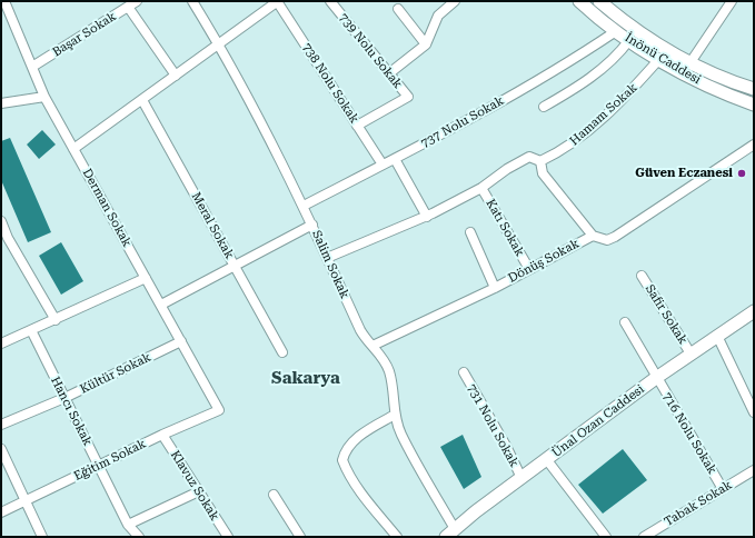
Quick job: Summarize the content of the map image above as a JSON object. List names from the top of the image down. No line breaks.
{"streets":{"main road":["İnönü Caddesi","Ünal Ozan Caddesi"],"street":["Başar Sokak","739 Nolu Sokak","738 Nolu Sokak","Hamam Sokak","737 Nolu Sokak","Derman Sokak","Meral Sokak","Katı Sokak","Dönüş Sokak","Salim Sokak","Safir Sokak","Kültür Sokak","Hancı Sokak","731 Nolu Sokak","716 Nolu Sokak","Eğitim Sokak","Klavuz Sokak","Tabak Sokak"]},"crossings":[["Başar Sokak","Derman Sokak"],["739 Nolu Sokak","738 Nolu Sokak"],["İnönü Caddesi","Hamam Sokak"],["İnönü Caddesi","737 Nolu Sokak"],["738 Nolu Sokak","737 Nolu Sokak"],["737 Nolu Sokak","Salim Sokak"],["Derman Sokak","Kültür Sokak"],["Derman Sokak","Eğitim Sokak"],["Katı Sokak","Dönüş Sokak"],["Dönüş Sokak","Salim Sokak"],["Salim Sokak","Ünal Ozan Caddesi"],["Safir Sokak","Ünal Ozan Caddesi"],["Kültür Sokak","Hancı Sokak"],["Hancı Sokak","Eğitim Sokak"],["Ünal Ozan Caddesi","731 Nolu Sokak"],["Ünal Ozan Caddesi","716 Nolu Sokak"],["716 Nolu Sokak","Tabak Sokak"],["Eğitim Sokak","Klavuz Sokak"]],"districts":["Sakarya"],"places":["Güven Eczanesi"]}
